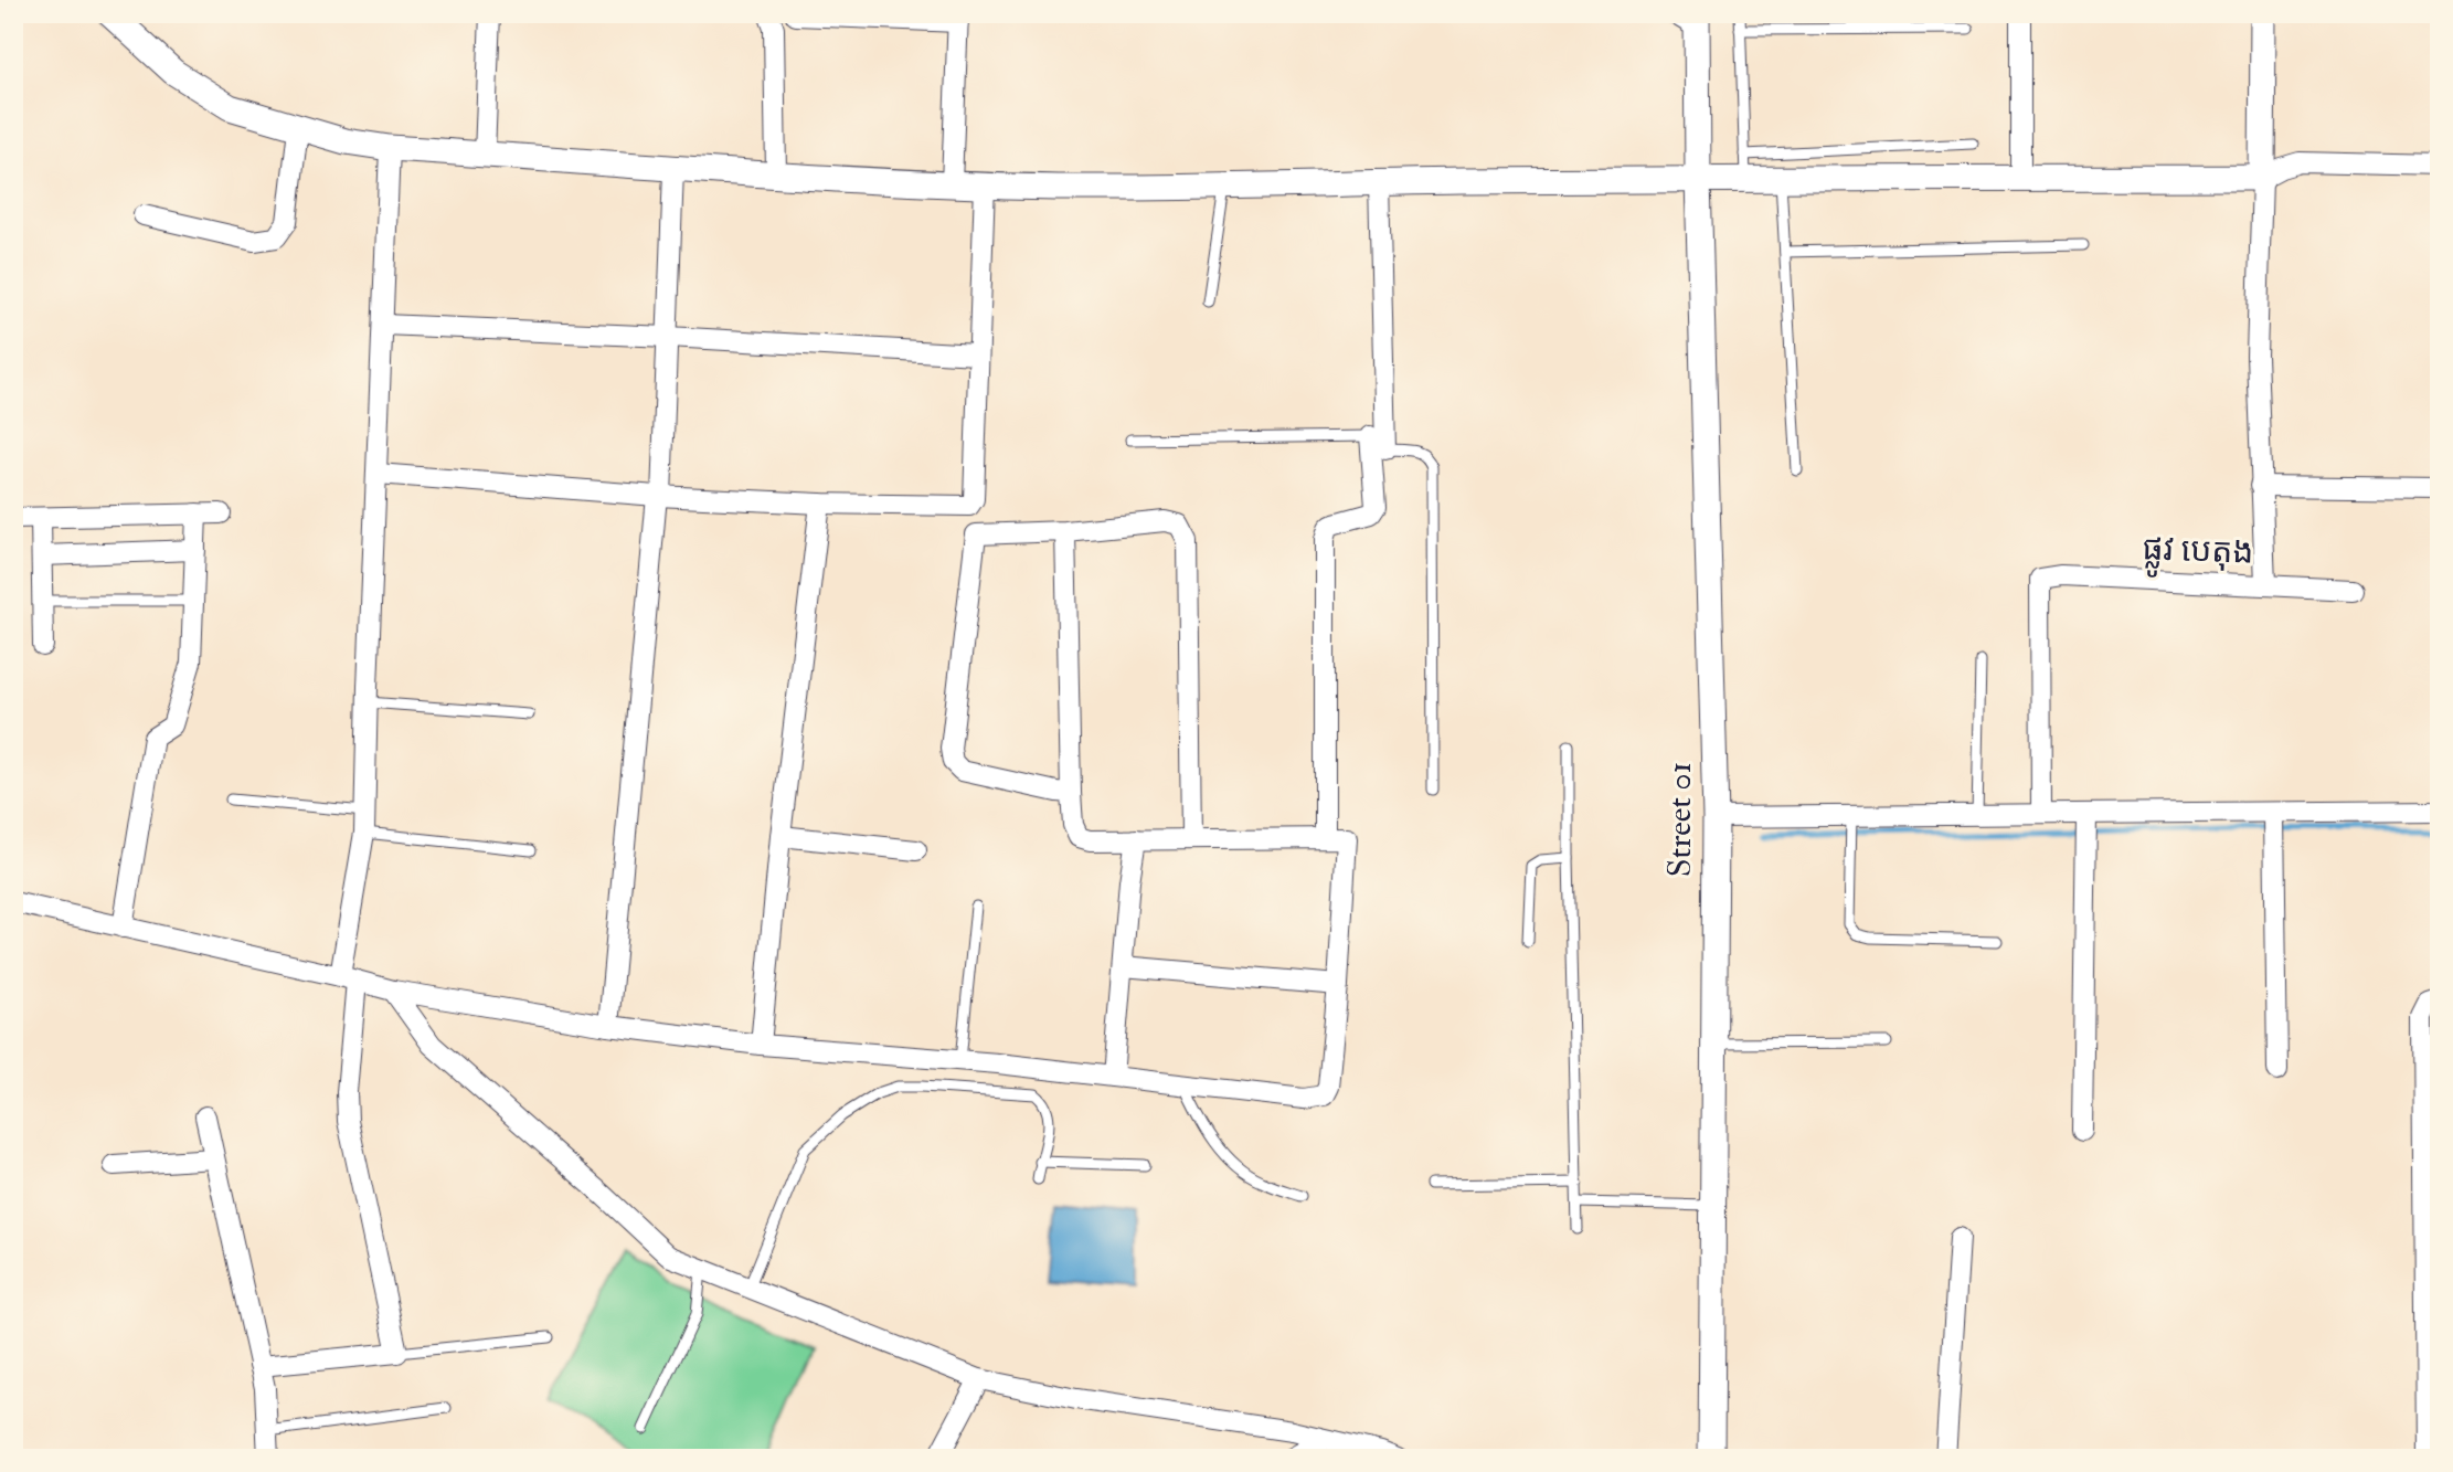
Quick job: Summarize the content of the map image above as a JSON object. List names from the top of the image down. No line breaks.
{"streets":{"street":["ផ្លូវ បេតុង","Street 01"]}}
